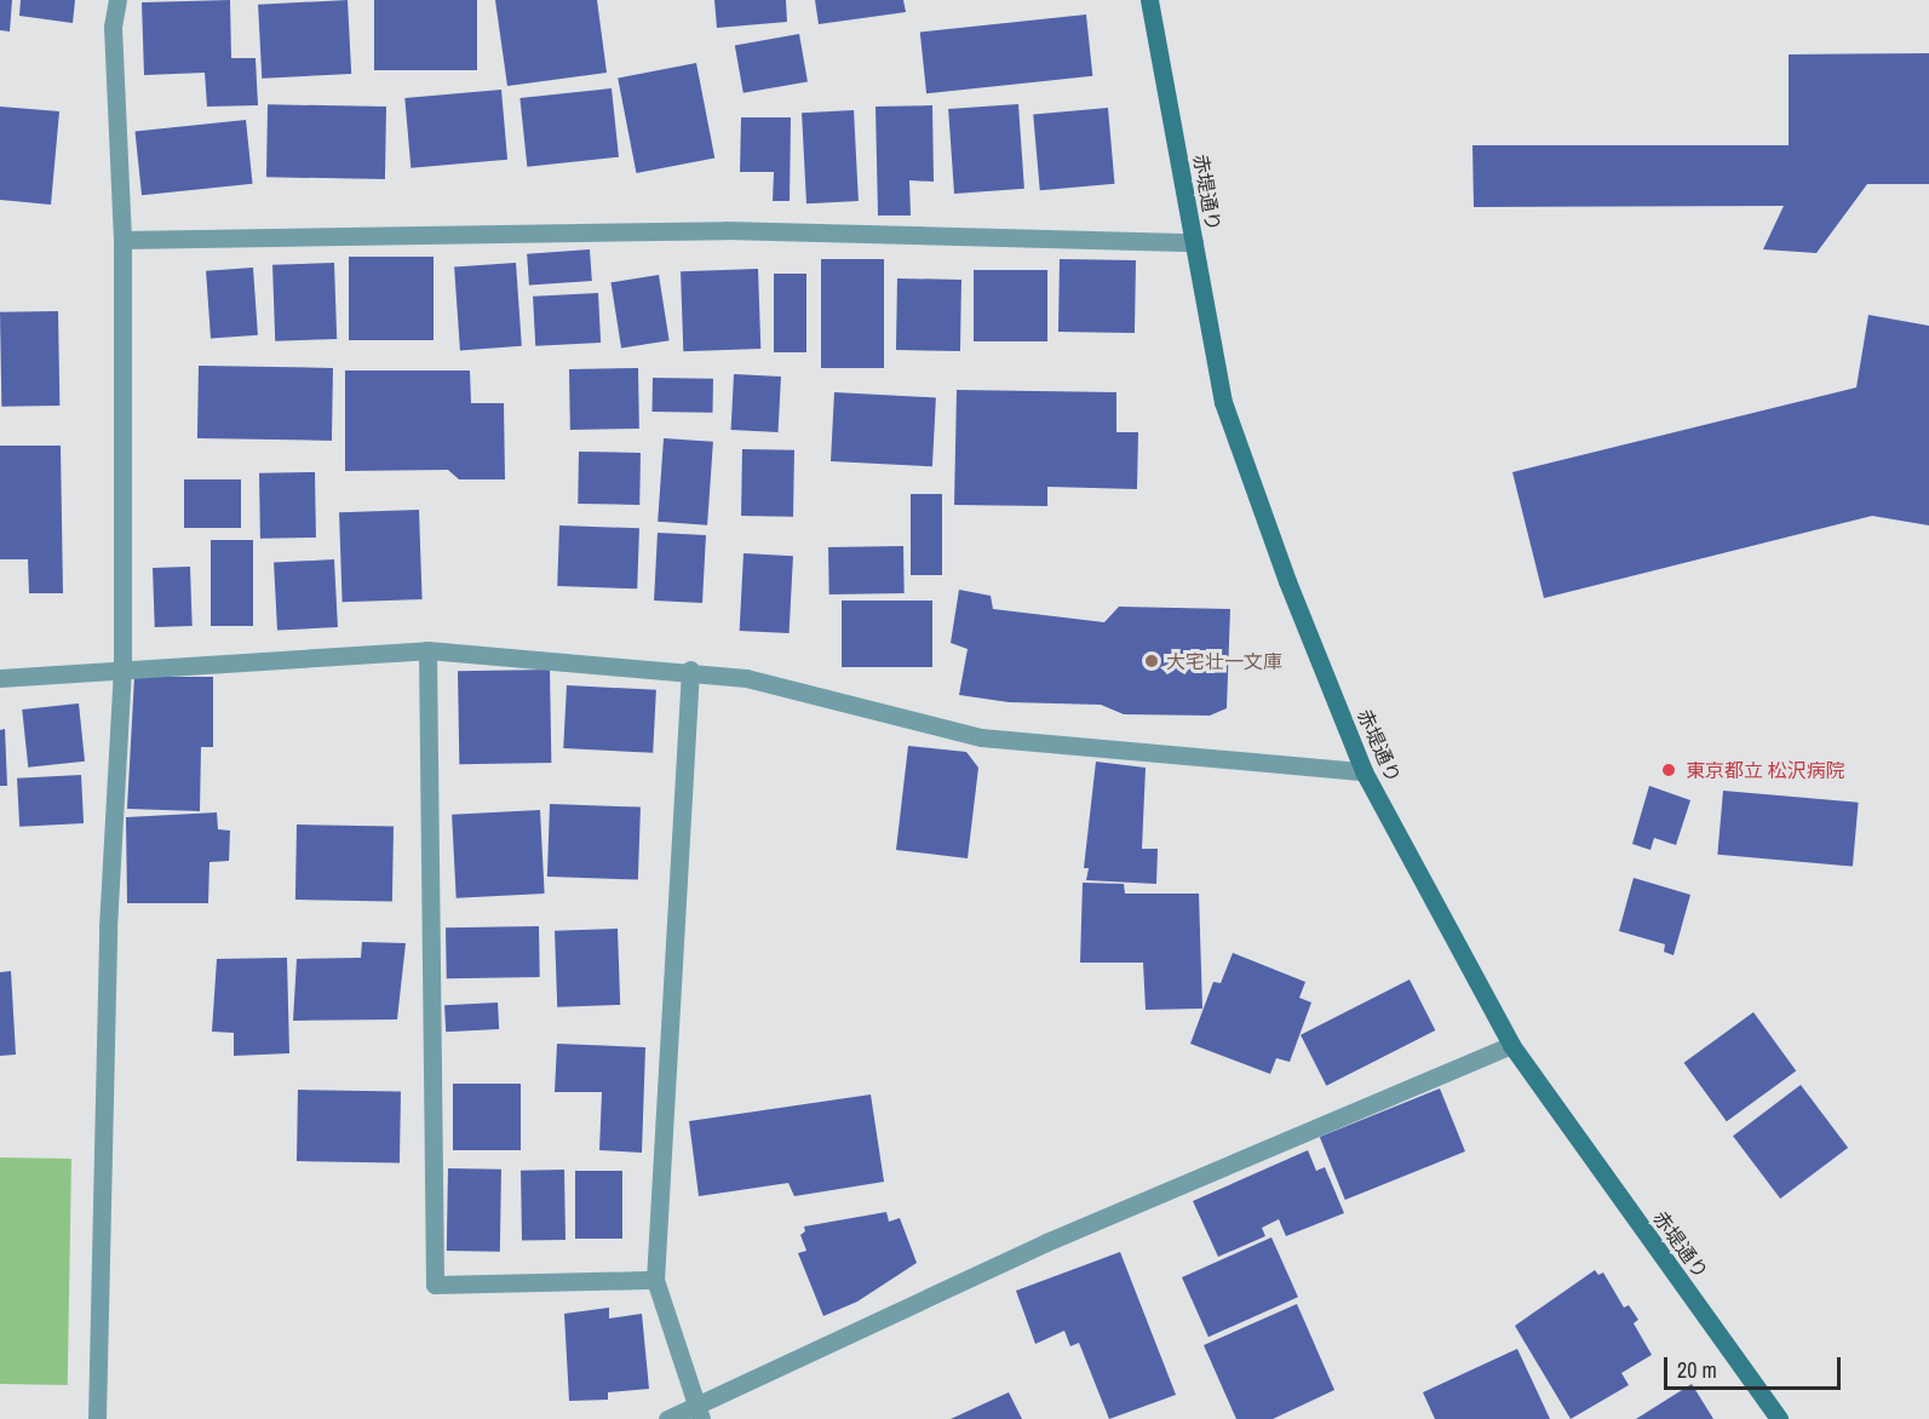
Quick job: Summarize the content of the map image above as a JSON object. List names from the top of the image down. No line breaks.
{"streets":{"street":["赤堤通り"]},"places":["大宅壮一文庫","東京都立 松沢病院"],"scale_bar":"20 m"}
